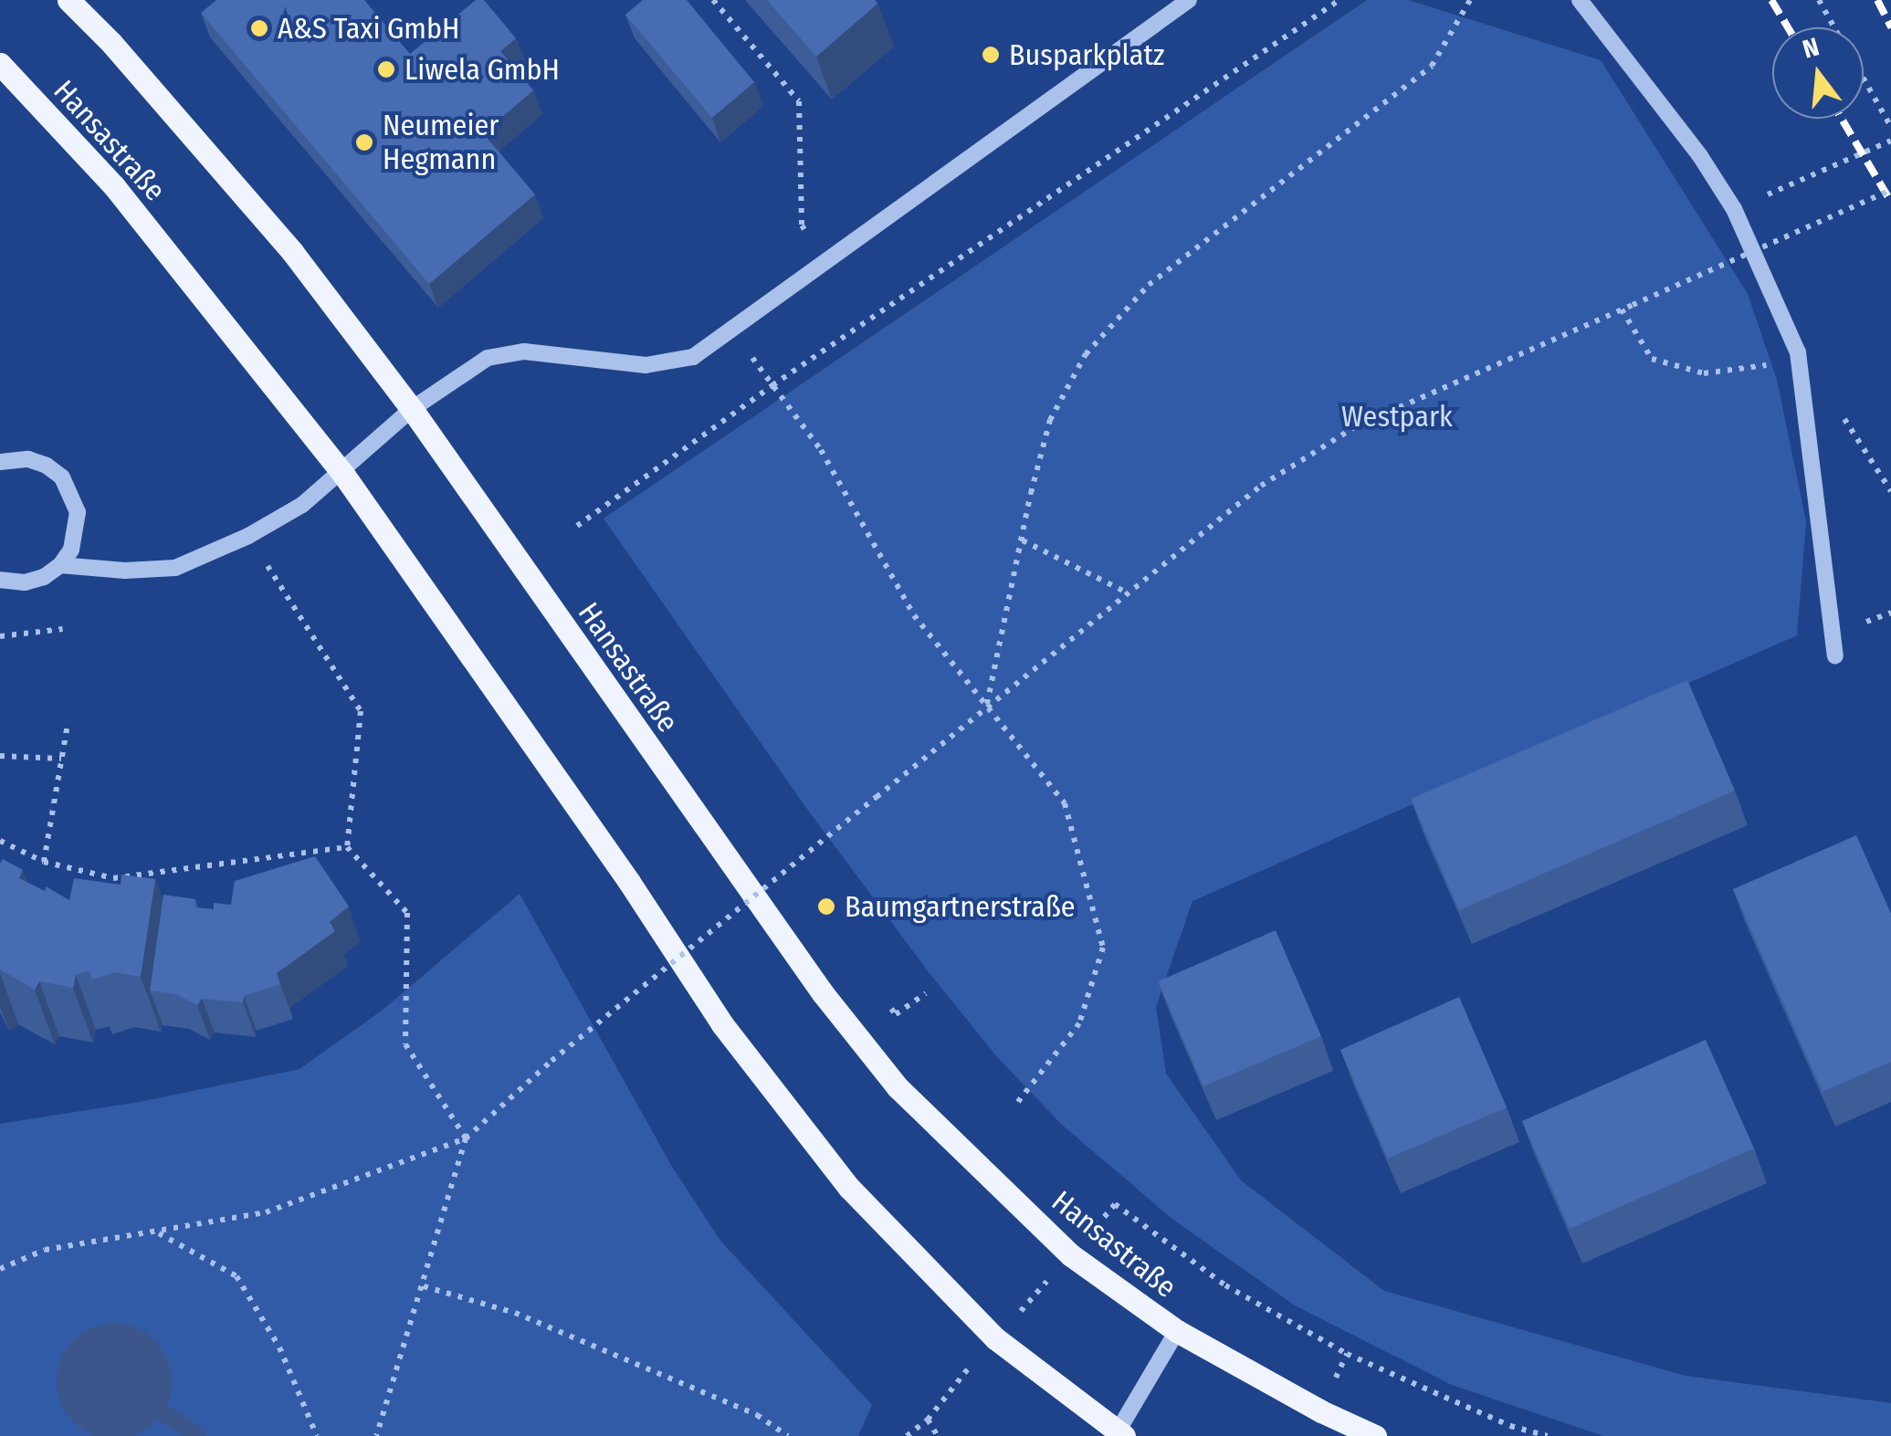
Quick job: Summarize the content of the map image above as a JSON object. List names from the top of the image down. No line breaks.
{"streets":{"main road":["Hansastraße"]},"parks":["Westpark"],"places":["A&S Taxi GmbH","Busparkplatz","Liwela GmbH","Neumeier Heg‍mann","Baumgartnerstraße"],"north":"top"}
